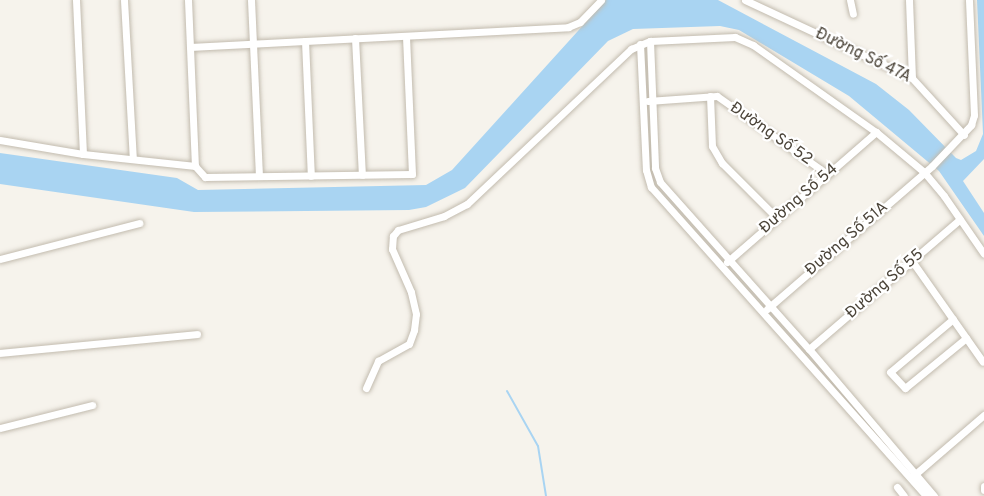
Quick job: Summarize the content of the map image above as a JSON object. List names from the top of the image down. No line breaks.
{"streets":{"street":["Đường Số 47A","Đường Số 52","Đường Số 54","Đường Số 51A","Đường Số 55"]},"crossings":[["Đường Số 47A","Đường Số 51A"],["Đường Số 52","Đường Số 54"]]}
